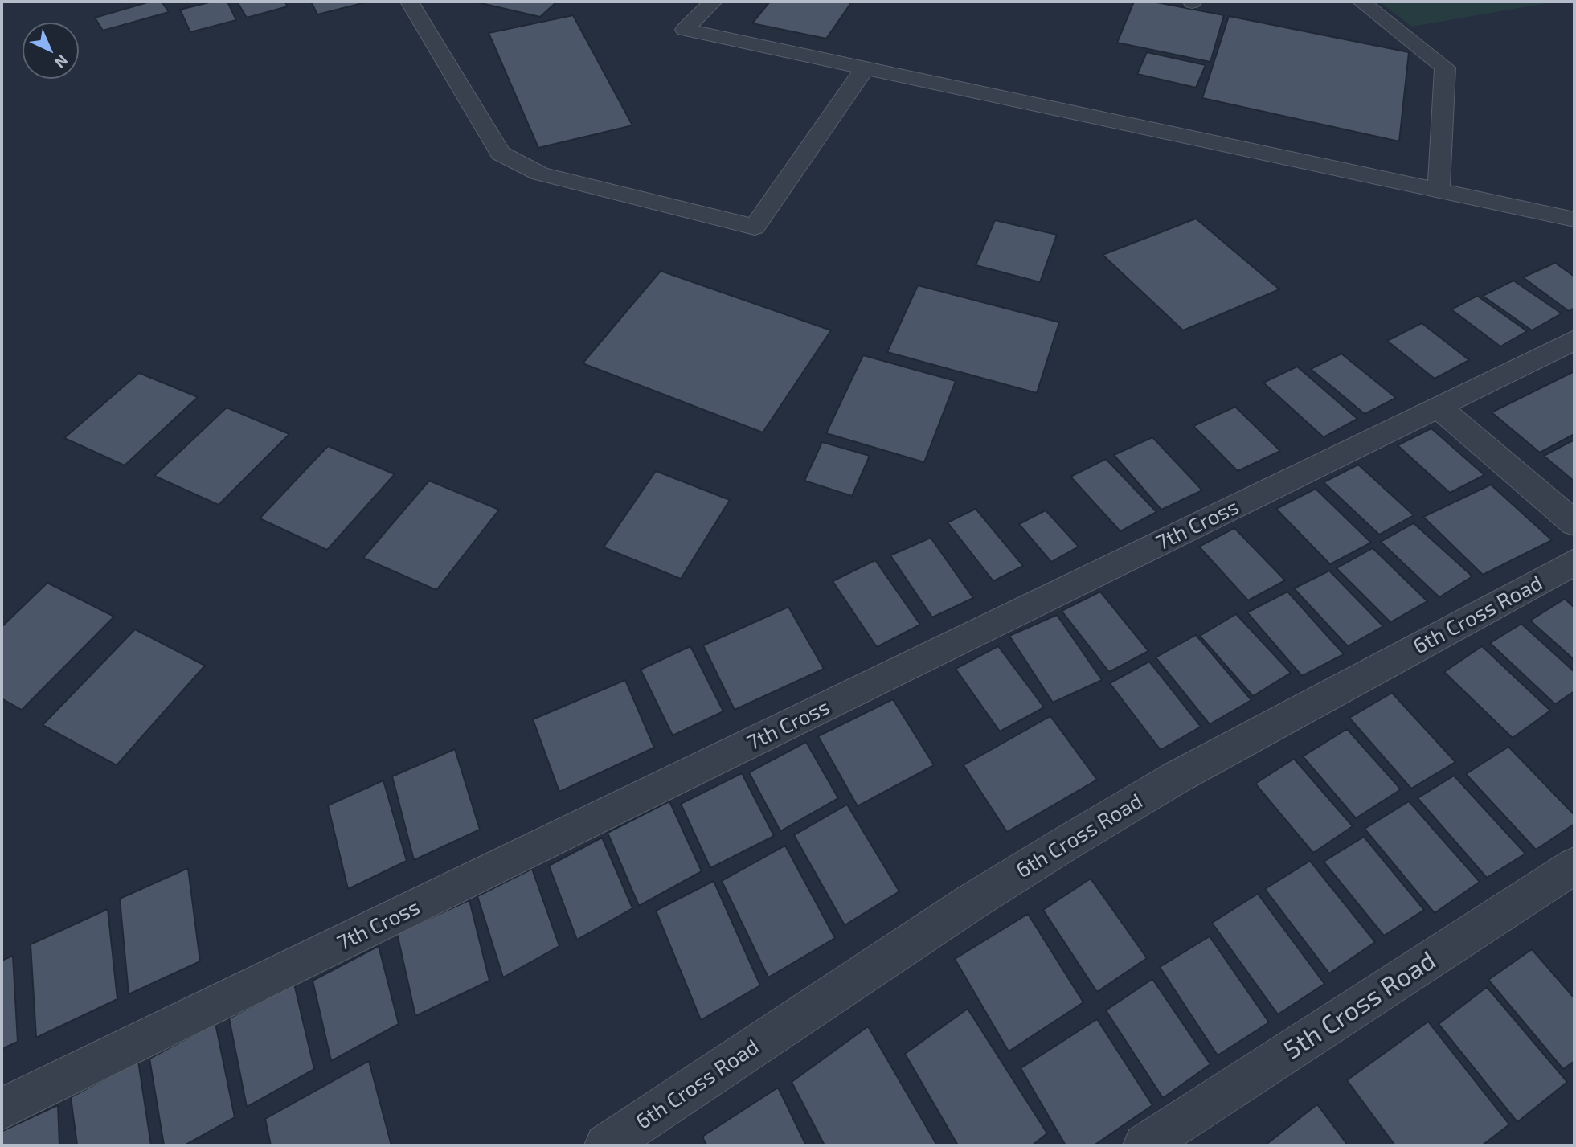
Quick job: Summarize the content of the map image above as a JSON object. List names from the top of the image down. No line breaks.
{"streets":{"street":["7th Cross","6th Cross Road","5th Cross Road"]},"north":"bottom right"}
